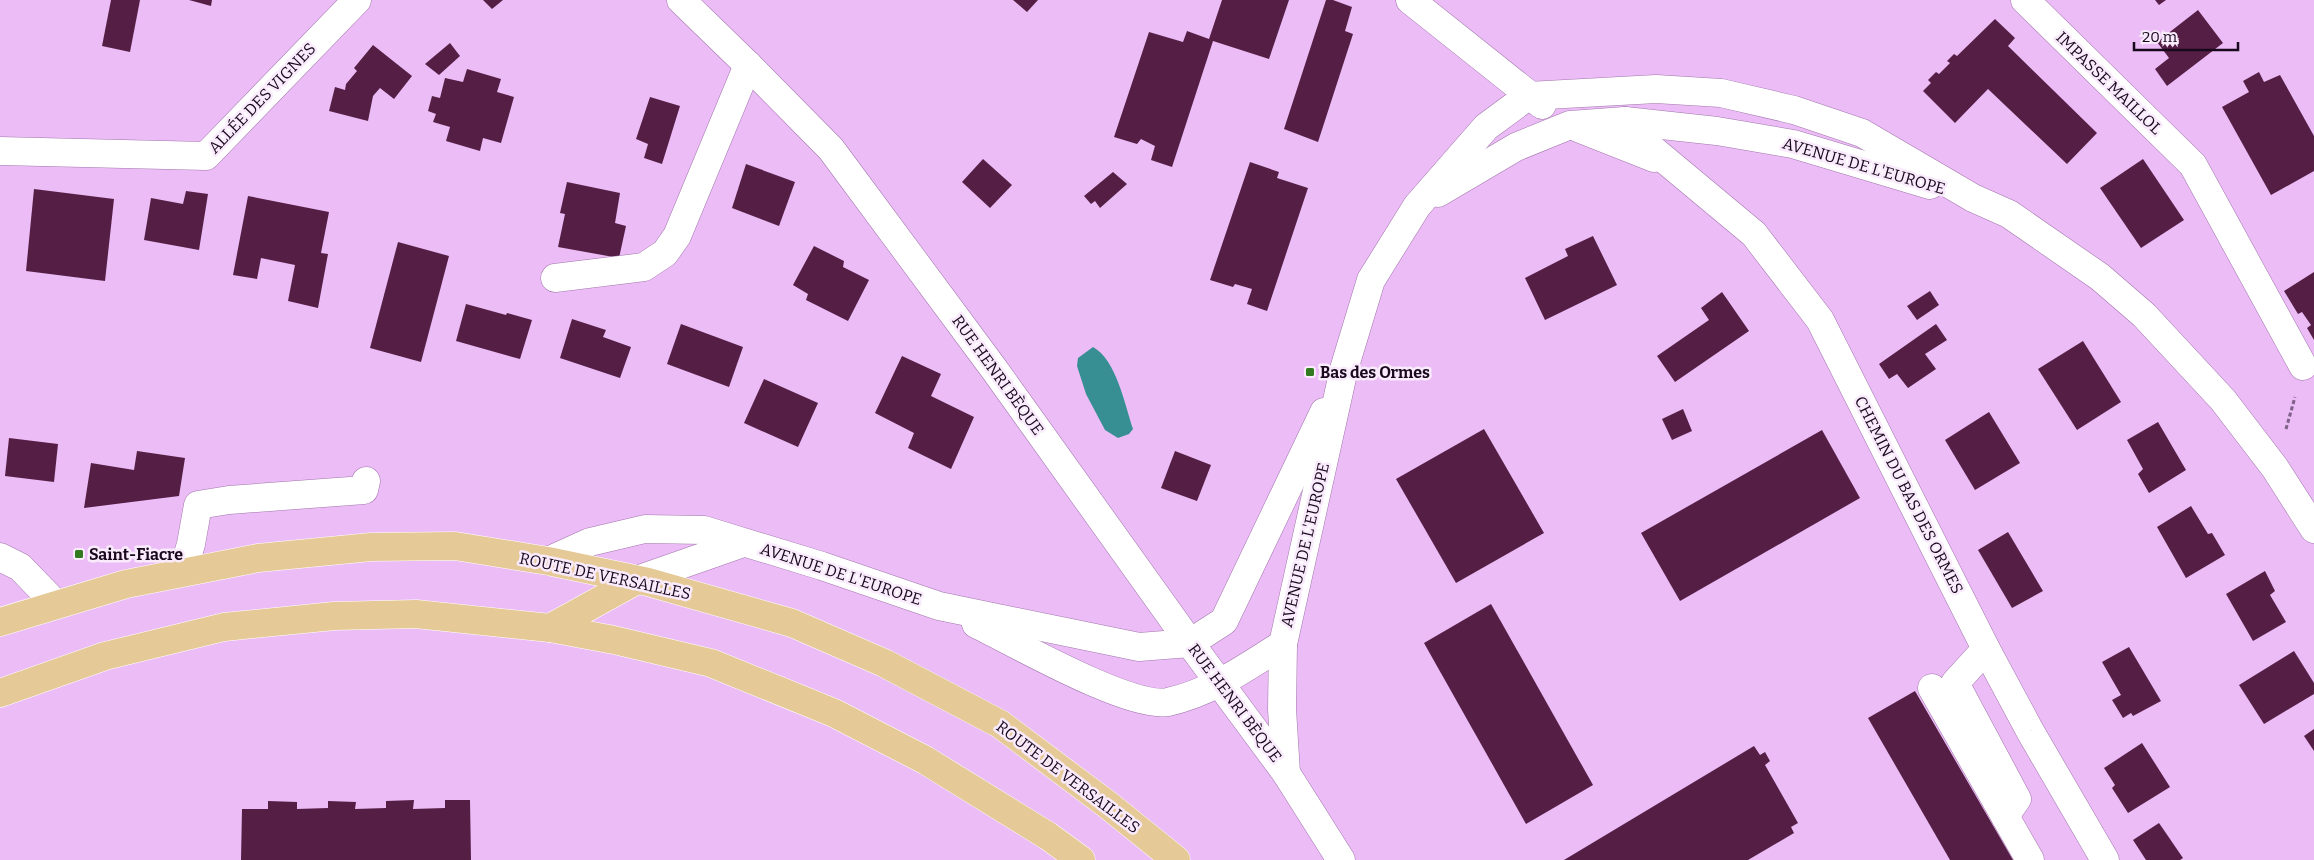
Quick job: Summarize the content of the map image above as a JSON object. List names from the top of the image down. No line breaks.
{"streets":{"main road":["ROUTE DE VERSAILLES"],"street":["IMPASSE MAILLOL","ALLÉE DES VIGNES","AVENUE DE L'EUROPE","RUE HENRI BÈQUE","CHEMIN DU BAS DES ORMES"]},"crossings":[["AVENUE DE L'EUROPE","RUE HENRI BÈQUE"],["AVENUE DE L'EUROPE","CHEMIN DU BAS DES ORMES"],["AVENUE DE L'EUROPE","ROUTE DE VERSAILLES"]],"places":{"transit":["Bas des Ormes","Saint-Fiacre"]},"scale_bar":"20 m"}
